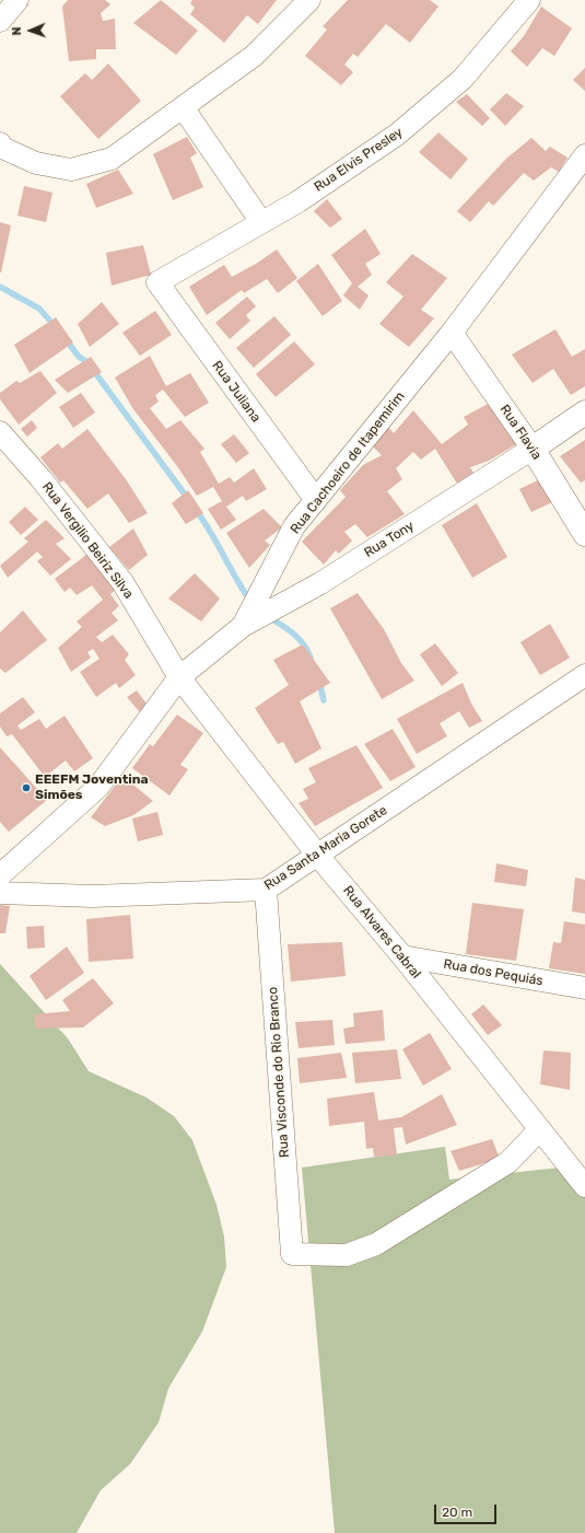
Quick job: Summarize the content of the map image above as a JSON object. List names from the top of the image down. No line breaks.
{"streets":{"street":["Rua Elvis Presley","Rua Juliana","Rua Flavia","Rua Cachoeiro de Itapemirim","Rua Tony","Rua Vergilio Beiriz Silva","Rua Santa Maria Gorete","Rua Alvares Cabral","Rua dos Pequiás","Rua Visconde do Rio Branco"]},"crossings":[["Rua Elvis Presley","Rua Juliana"],["Rua Juliana","Rua Cachoeiro de Itapemirim"],["Rua Flavia","Rua Cachoeiro de Itapemirim"],["Rua Flavia","Rua Tony"],["Rua Cachoeiro de Itapemirim","Rua Tony"],["Rua Cachoeiro de Itapemirim","Rua Vergilio Beiriz Silva"],["Rua Cachoeiro de Itapemirim","Rua Alvares Cabral"],["Rua Vergilio Beiriz Silva","Rua Alvares Cabral"],["Rua Santa Maria Gorete","Rua Alvares Cabral"],["Rua Santa Maria Gorete","Rua Visconde do Rio Branco"],["Rua Alvares Cabral","Rua dos Pequiás"],["Rua Alvares Cabral","Rua Visconde do Rio Branco"]],"places":["EEEFM Joventina Simões"],"scale_bar":"20 m","north":"left"}
